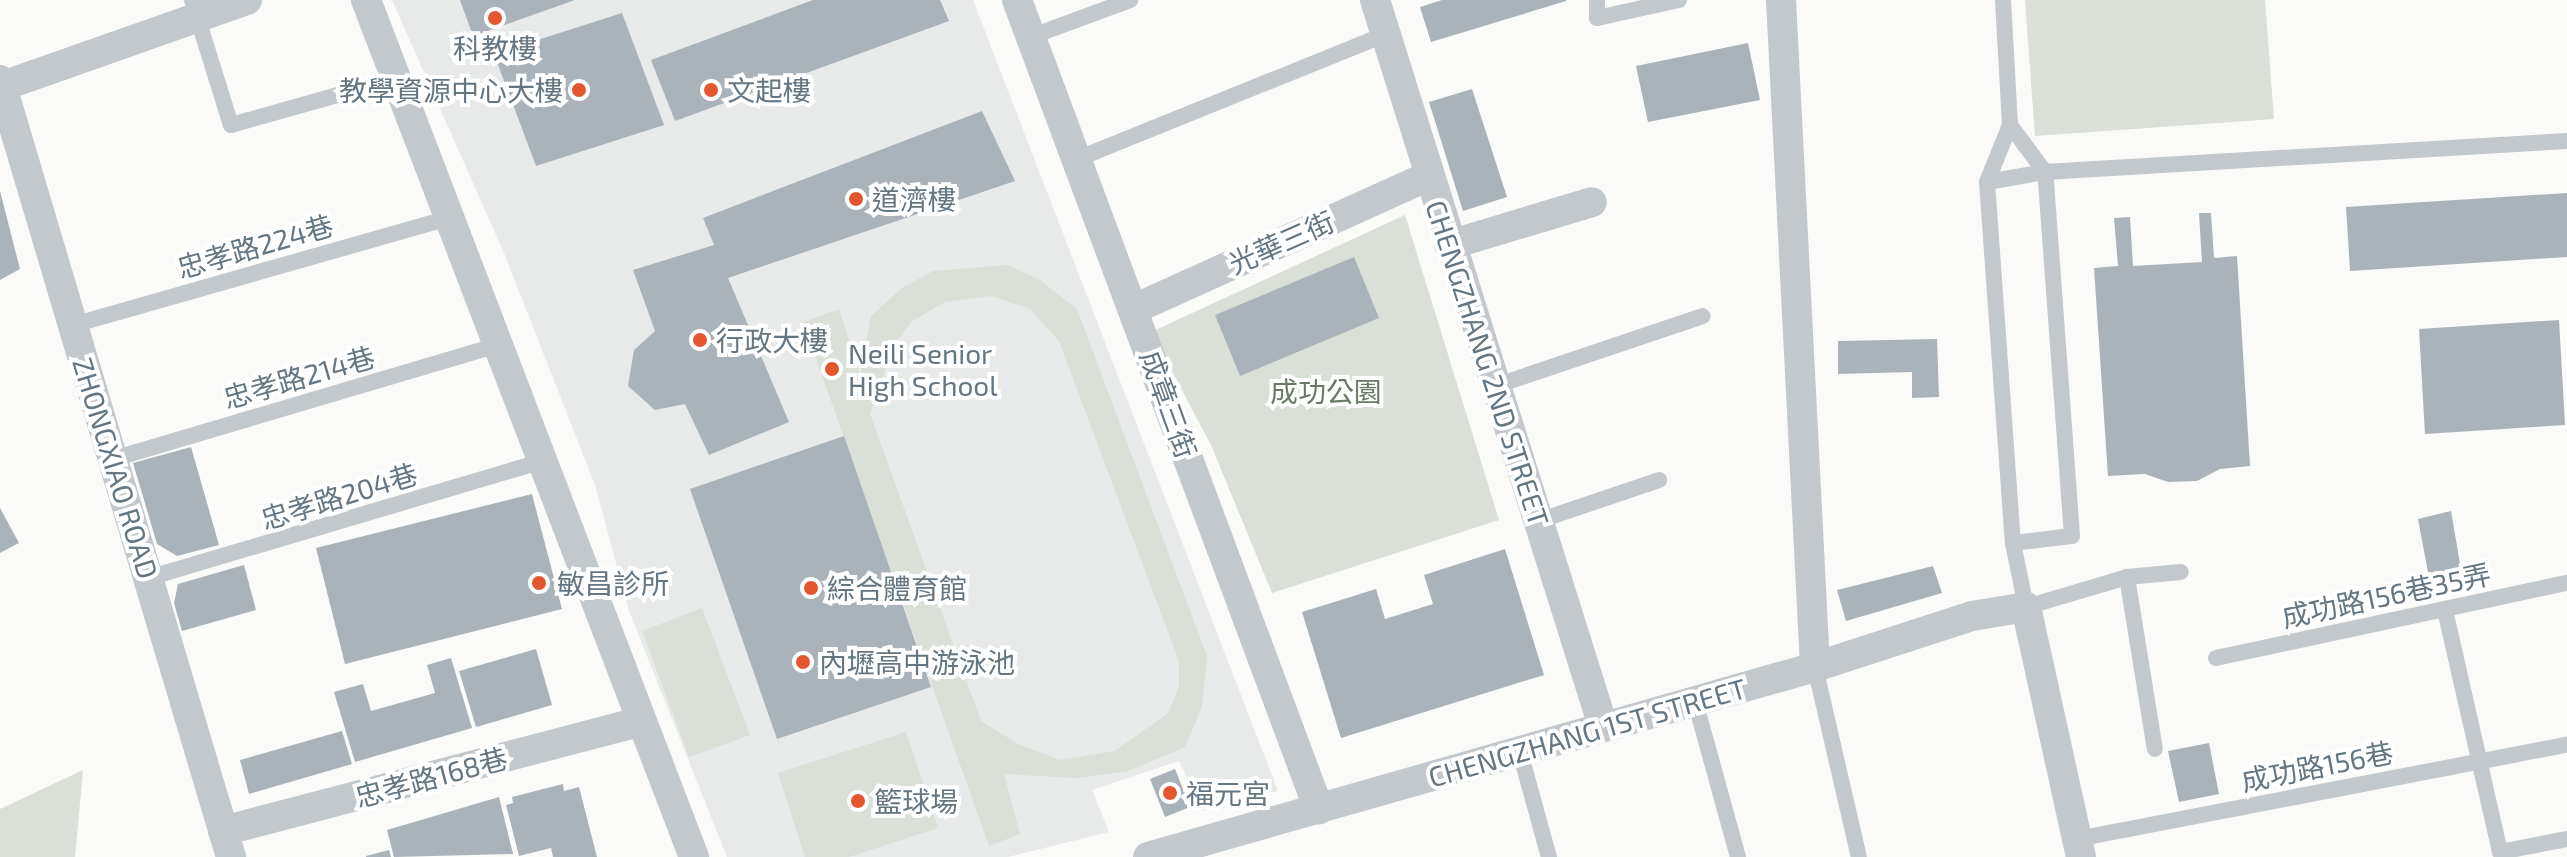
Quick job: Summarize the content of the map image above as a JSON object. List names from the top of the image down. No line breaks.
{"streets":{"street":["光華三街","CHENGZHANG 2ND STREET","成章三街","ZHONGXIAO ROAD","CHENGZHANG 1ST STREET","忠孝路168巷"],"lane":["忠孝路224巷","忠孝路214巷","忠孝路204巷","成功路156巷35弄","成功路156巷"]},"crossings":[["光華三街","CHENGZHANG 2ND STREET"],["光華三街","成章三街"],["忠孝路224巷","ZHONGXIAO ROAD"],["CHENGZHANG 2ND STREET","CHENGZHANG 1ST STREET"],["忠孝路214巷","ZHONGXIAO ROAD"],["成章三街","CHENGZHANG 1ST STREET"],["ZHONGXIAO ROAD","忠孝路204巷"],["ZHONGXIAO ROAD","忠孝路168巷"]],"parks":["成功公園"],"places":["科教樓","教學資源中心大樓","文起樓","道濟樓","行政大樓","Neili Senior High School","敏昌診所","綜合體育館","內壢高中游泳池","福元宮","籃球場"]}
